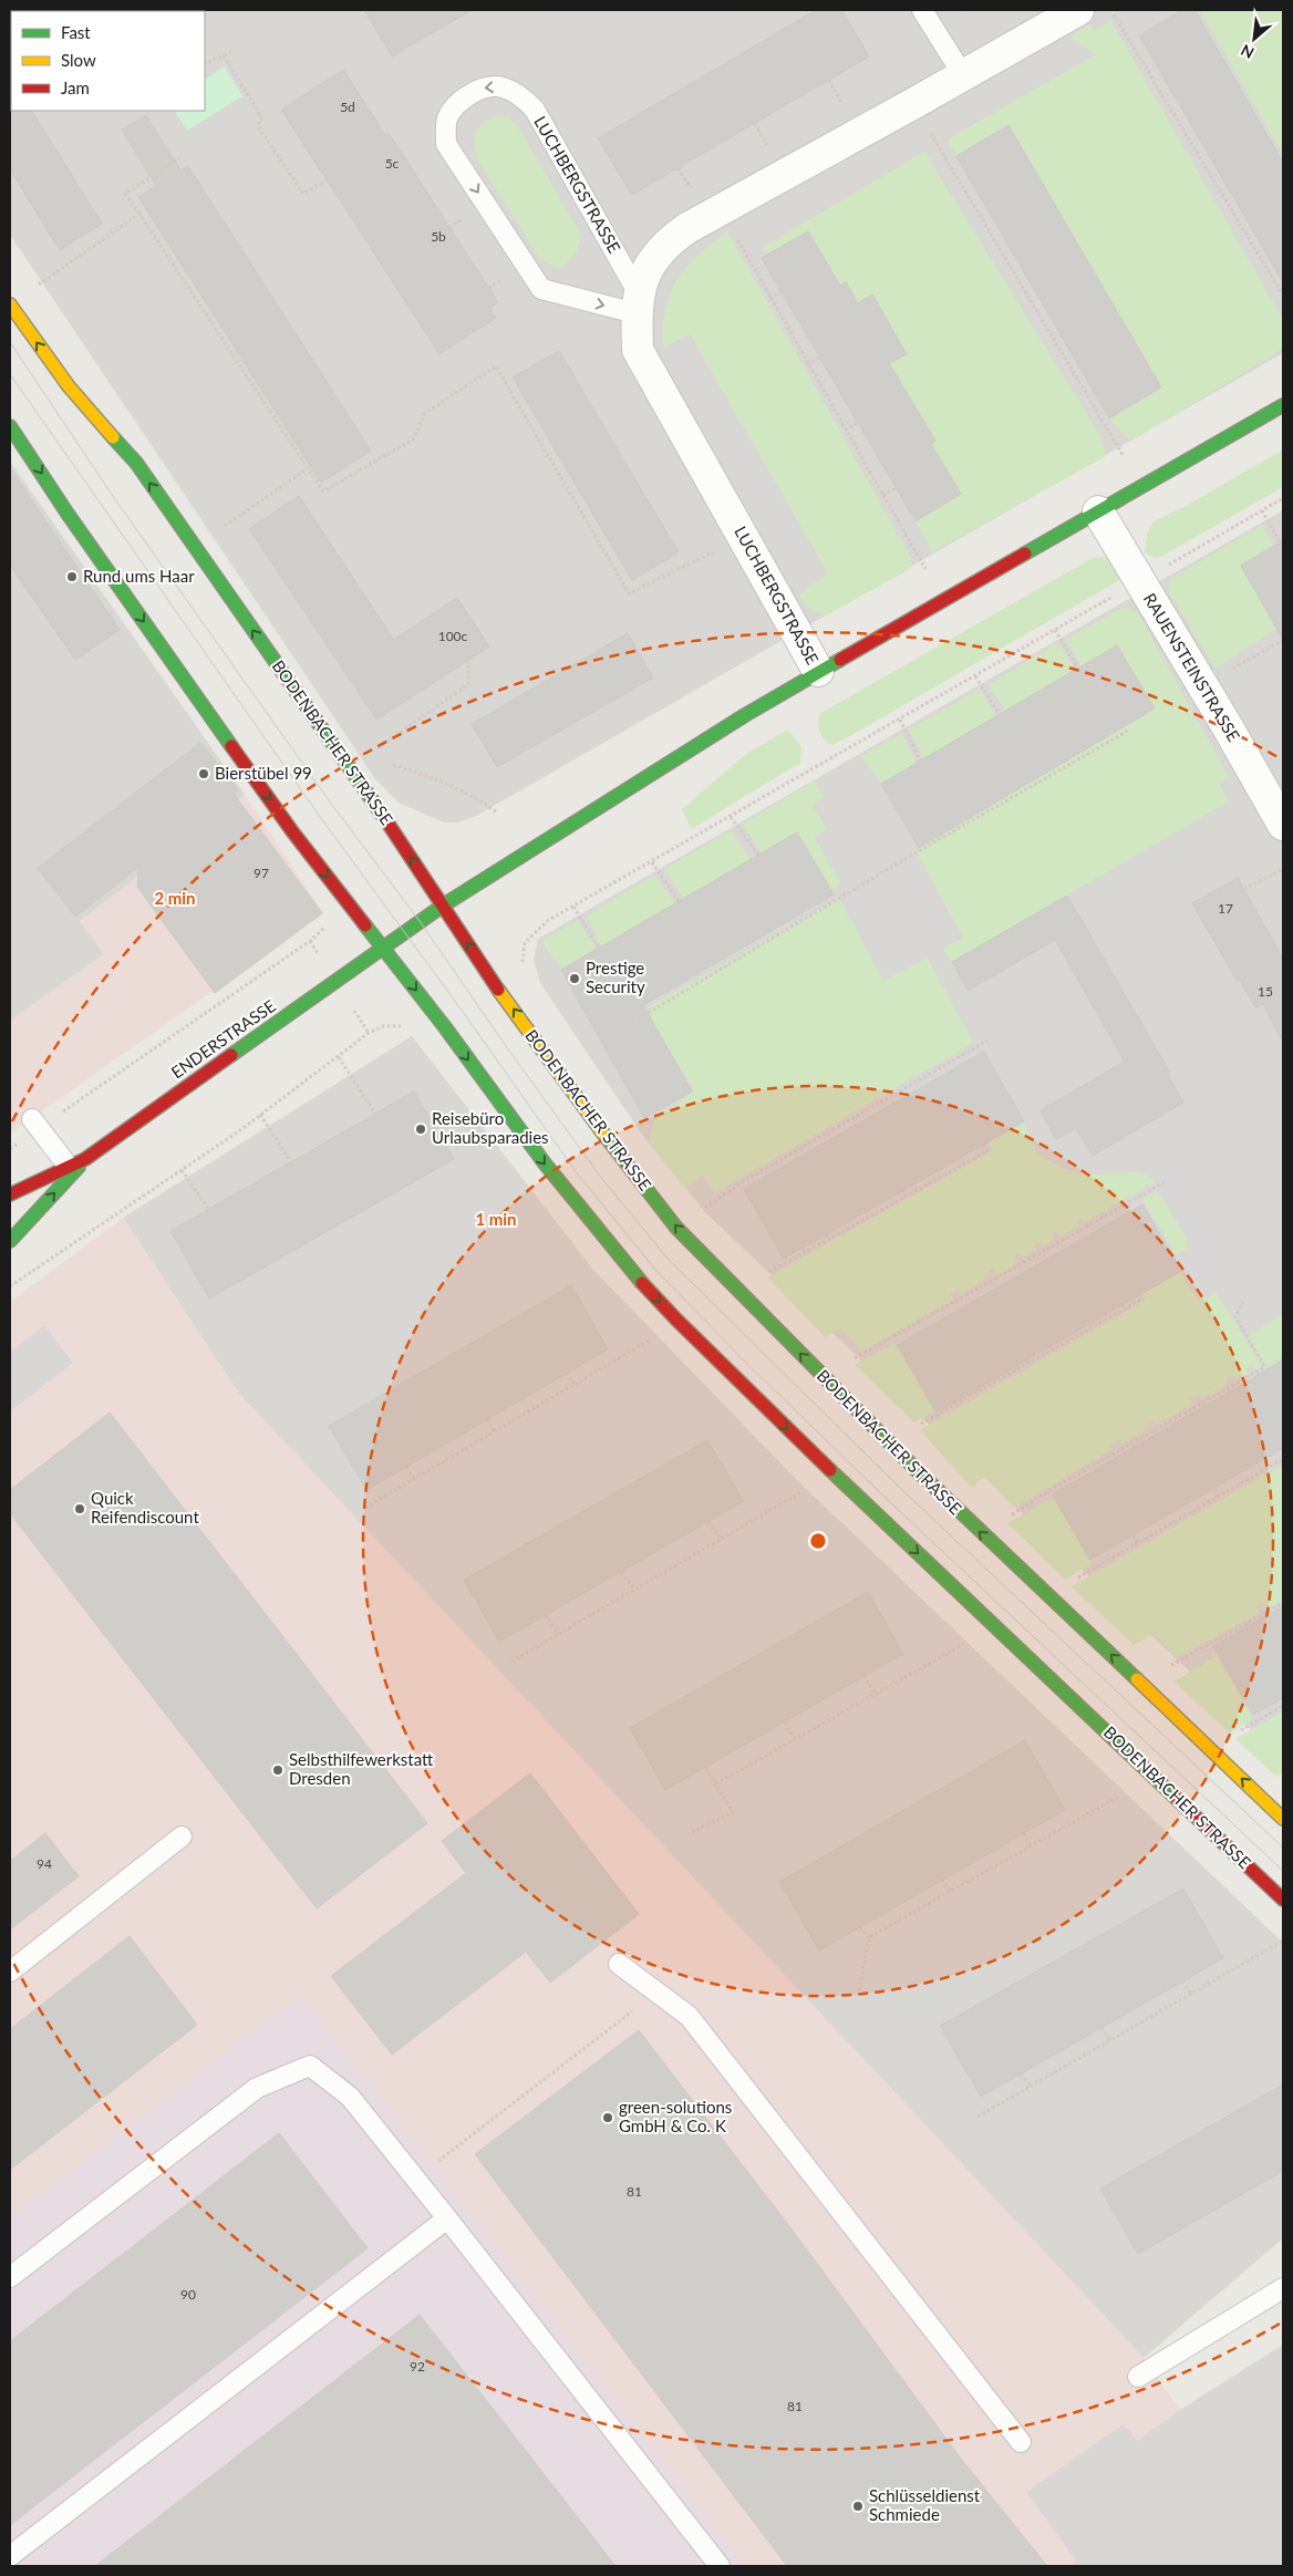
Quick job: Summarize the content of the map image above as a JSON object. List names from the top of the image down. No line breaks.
{"streets":{"street":["LUCHBERGSTRASSE","RAUENSTEINSTRASSE","BODENBACHER STRASSE","ENDERSTRASSE"]},"crossings":[["LUCHBERGSTRASSE","ENDERSTRASSE"],["RAUENSTEINSTRASSE","ENDERSTRASSE"],["BODENBACHER STRASSE","ENDERSTRASSE"]],"places":["Rund ums Haar","Bierstübel 99","Prestige Security","Reisebüro Urlaubsparadies","Quick Reifendiscount","Selbsthilfewerkstatt Dresden","green-solutions GmbH & Co. K","Schlüsseldienst Schmiede"],"house_numbers":["5d","5c","5b","100c","97","17","15","94","81","90","92","81"],"legend":["Fast","Slow","Jam"],"north":"bottom left","rings":["2 min","1 min"]}
